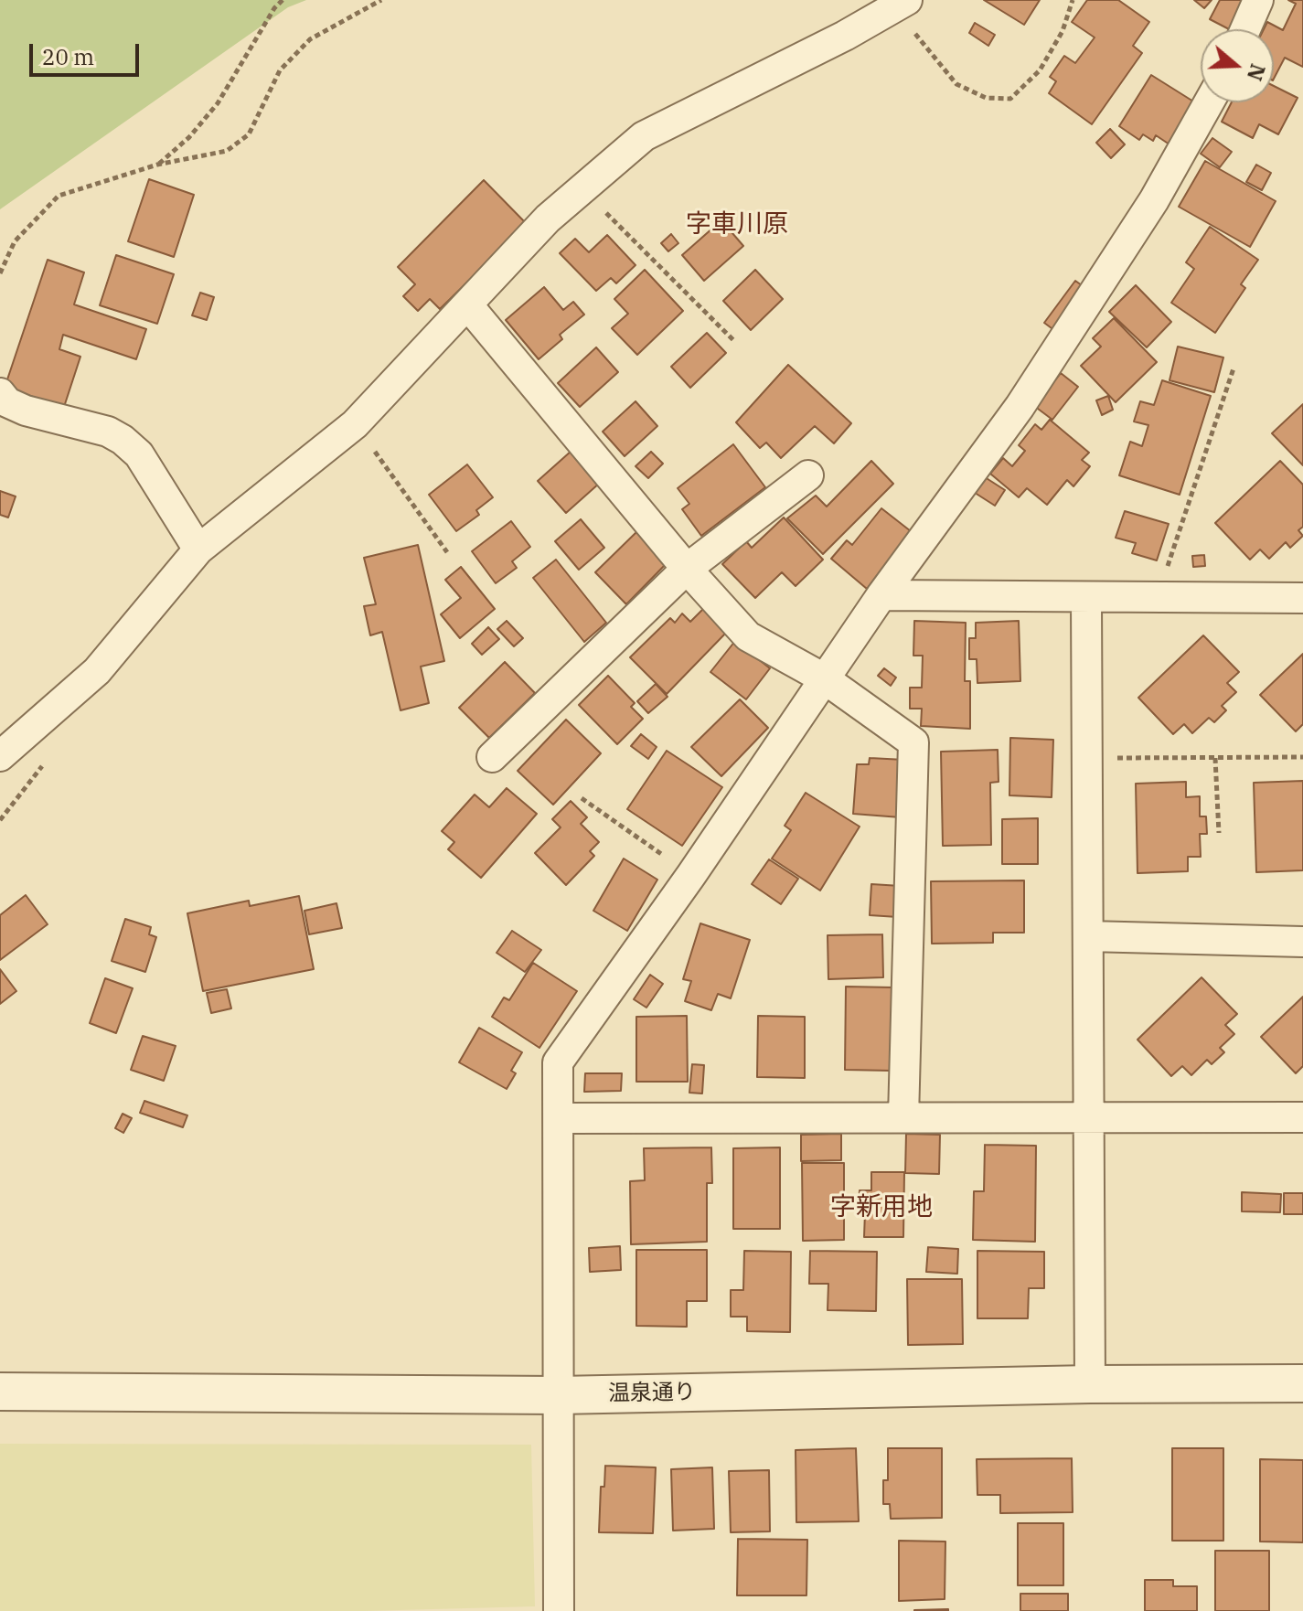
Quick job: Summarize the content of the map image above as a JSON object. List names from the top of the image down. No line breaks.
{"streets":{"street":["温泉通り"]},"districts":["字車川原","字新用地"],"scale_bar":"20 m","north":"right"}
